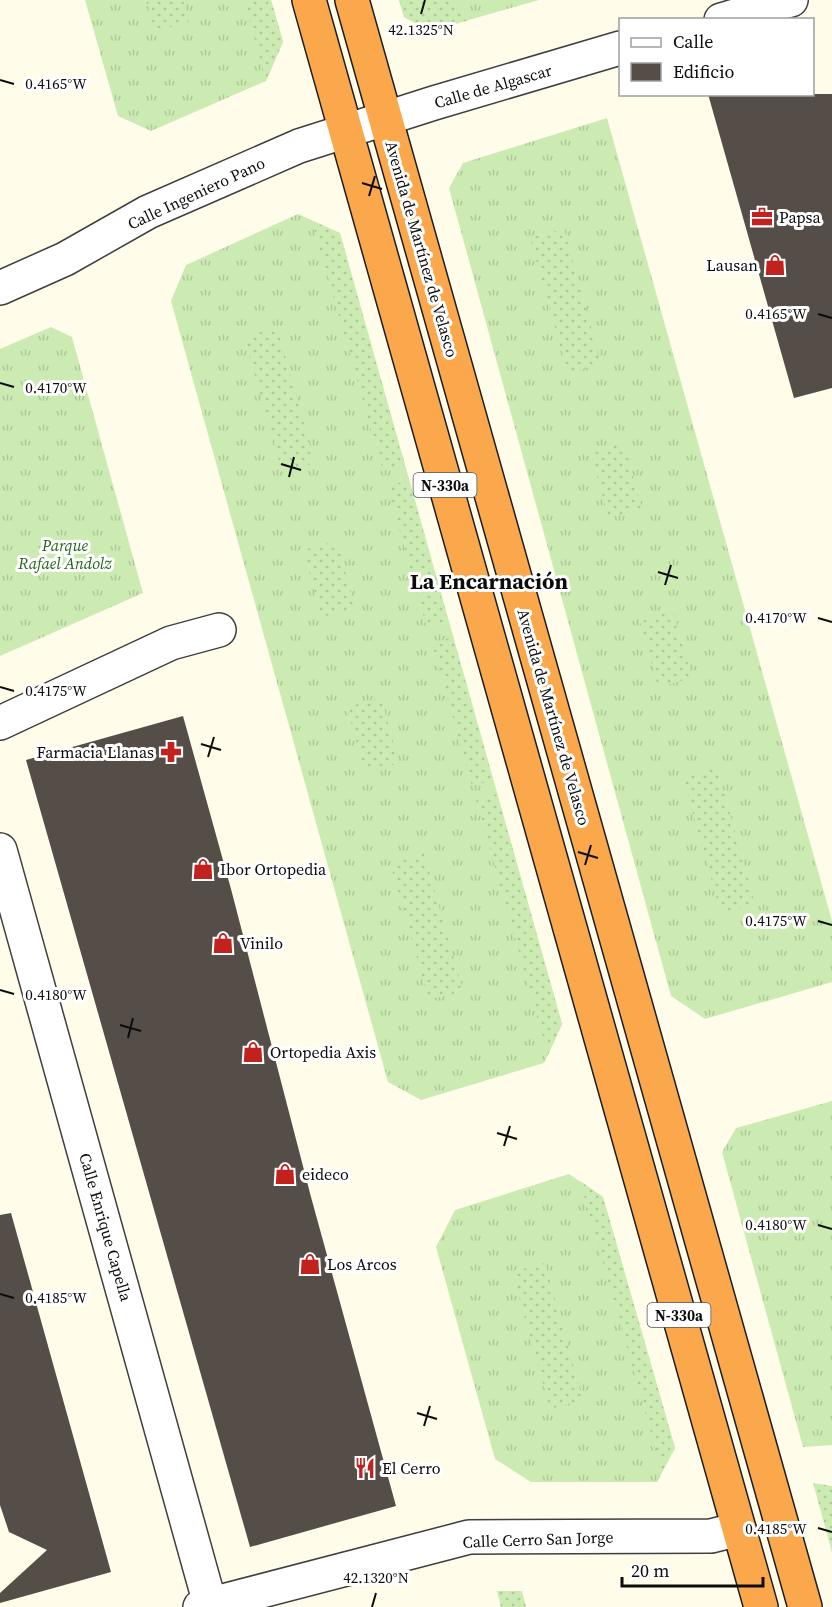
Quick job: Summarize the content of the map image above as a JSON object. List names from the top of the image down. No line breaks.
{"streets":{"highway":["Avenida de Martínez de Velasco","N-330a"],"street":["Calle de Algascar","Calle Ingeniero Pano","Calle Enrique Capella","Calle Cerro San Jorge"]},"crossings":[["Calle de Algascar","Calle Ingeniero Pano"],["Calle de Algascar","Avenida de Martínez de Velasco"],["Calle Ingeniero Pano","Avenida de Martínez de Velasco"],["Avenida de Martínez de Velasco","Calle Cerro San Jorge"],["Calle Enrique Capella","Calle Cerro San Jorge"]],"districts":["La Encarnación"],"parks":["Parque Rafael Andolz"],"places":{"office":["Papsa"],"shop":["Lausan","Ibor Ortopedia","Vinilo","Ortopedia Axis","eideco","Los Arcos"],"pharmacy":["Farmacia Llanas"],"restaurant":["El Cerro"]},"legend":["Calle","Edificio"],"scale_bar":"20 m","coordinates":["42.1325°N","0.4165°W","0.4170°W","0.4175°W","0.4180°W","0.4185°W","42.1320°N"]}
